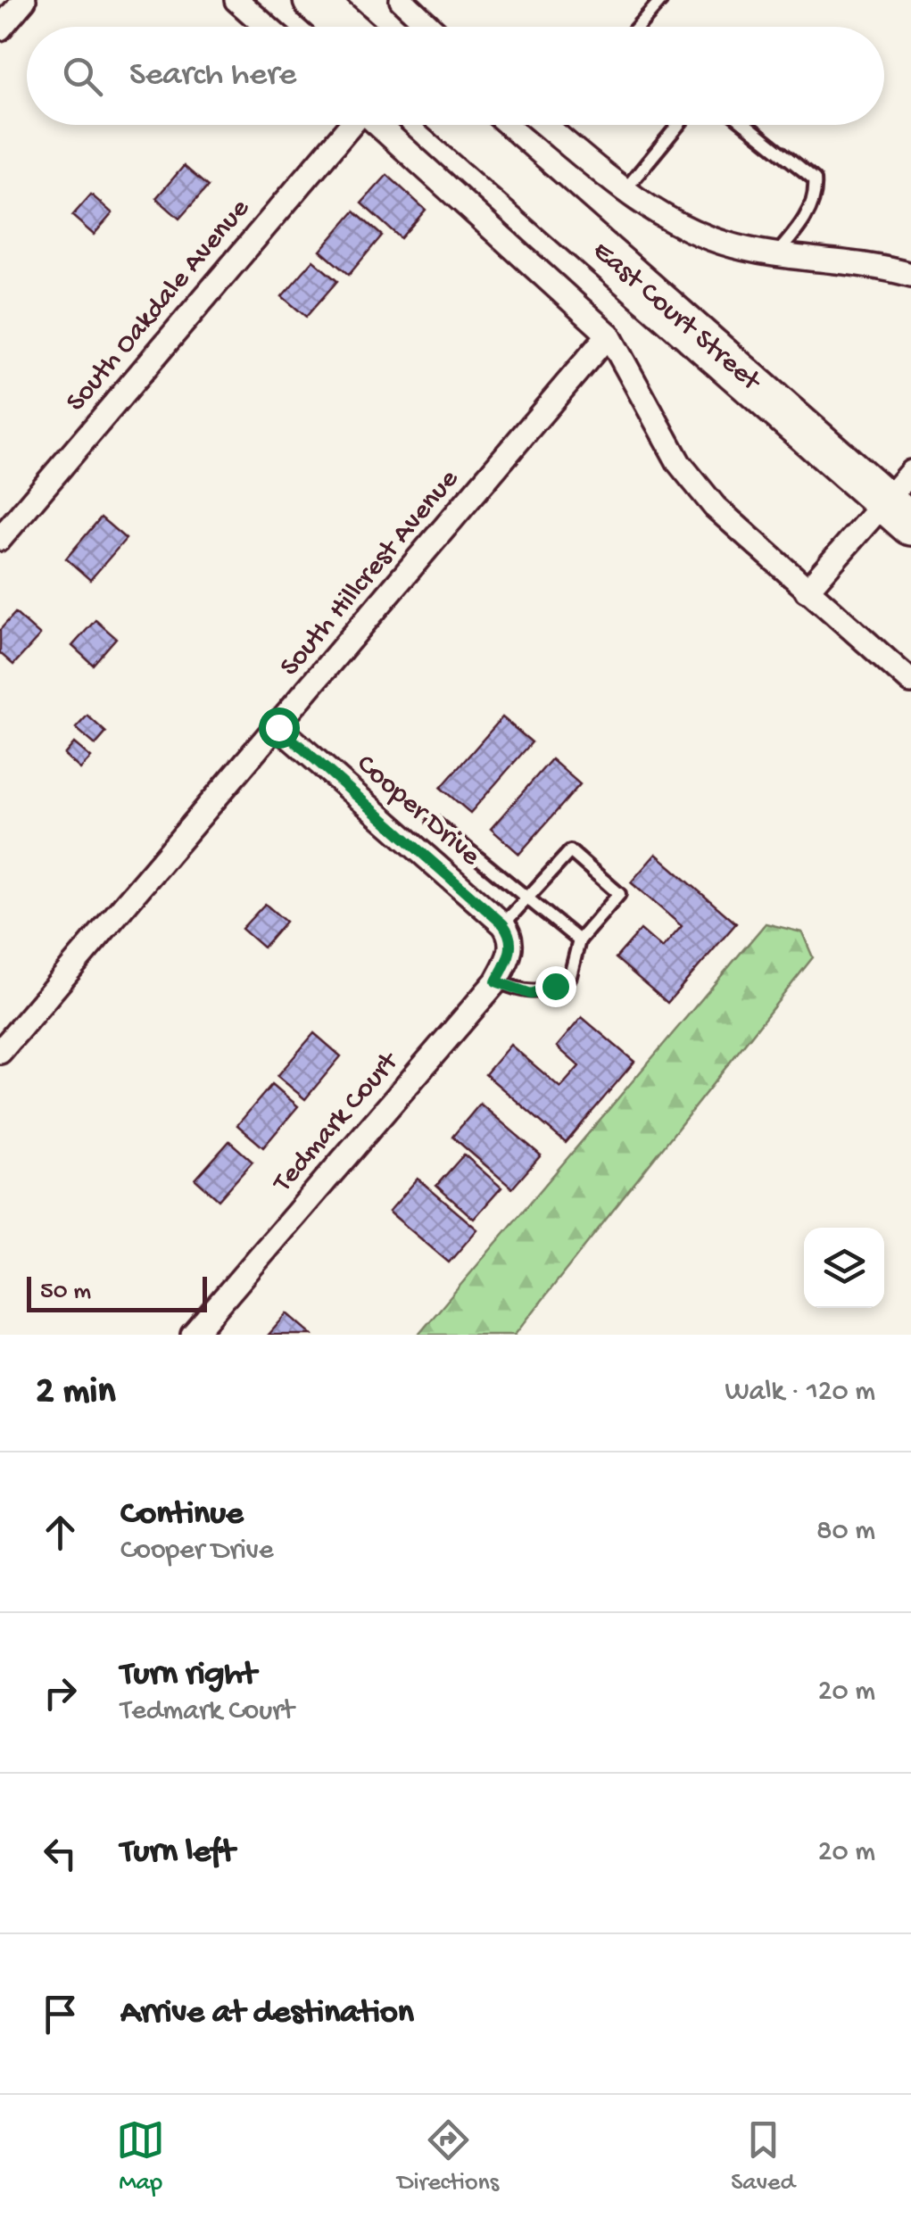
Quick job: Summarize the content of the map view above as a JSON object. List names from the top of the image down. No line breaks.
{"streets":{"highway":["East Court Street"],"street":["South Oakdale Avenue","South Hillcrest Avenue","Cooper Drive","Tedmark Court"]},"crossings":[["South Hillcrest Avenue","Cooper Drive"],["Cooper Drive","Tedmark Court"]],"scale_bar":"50 m","page":{"search":"Search here","scale":"50 m","heading":["2 min","Walk · 120 m"],"list":[["Continue","Cooper Drive","80 m"],["Turn right","Tedmark Court","20 m"],["Turn left","20 m"],"Arrive at destination"],"nav":["Map","Directions","Saved"]}}
